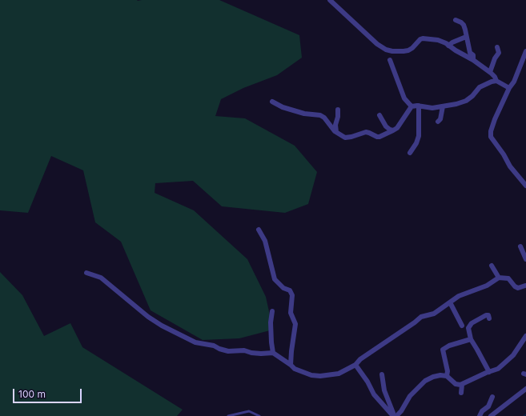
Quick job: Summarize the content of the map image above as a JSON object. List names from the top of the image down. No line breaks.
{"scale_bar":"100 m"}
